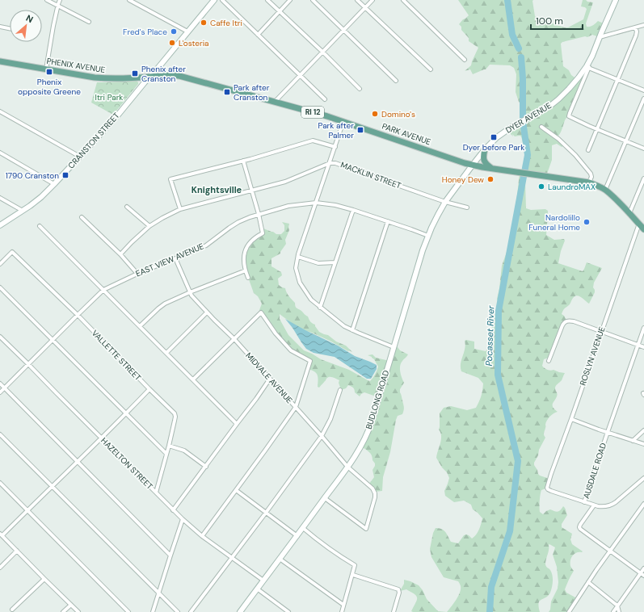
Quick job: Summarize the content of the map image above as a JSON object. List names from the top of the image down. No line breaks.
{"streets":{"main road":["PHENIX AVENUE","RI 12","DYER AVENUE","PARK AVENUE","CRANSTON STREET","BUDLONG ROAD"],"street":["MACKLIN STREET","EAST VIEW AVENUE","VALLETTE STREET","ROSLYN AVENUE","MIDVALE AVENUE","HAZELTON STREET","AUSDALE ROAD"]},"crossings":[["PHENIX AVENUE","PARK AVENUE"],["PHENIX AVENUE","CRANSTON STREET"],["DYER AVENUE","PARK AVENUE"],["DYER AVENUE","BUDLONG ROAD"],["PARK AVENUE","CRANSTON STREET"],["PARK AVENUE","ROSLYN AVENUE"],["PARK AVENUE","BUDLONG ROAD"],["MACKLIN STREET","BUDLONG ROAD"],["EAST VIEW AVENUE","VALLETTE STREET"],["EAST VIEW AVENUE","MIDVALE AVENUE"],["EAST VIEW AVENUE","BUDLONG ROAD"],["EAST VIEW AVENUE","HAZELTON STREET"],["VALLETTE STREET","HAZELTON STREET"],["ROSLYN AVENUE","AUSDALE ROAD"],["MIDVALE AVENUE","BUDLONG ROAD"],["BUDLONG ROAD","HAZELTON STREET"]],"districts":["Knightsville"],"water":["Pocasset River"],"parks":["Itri Park"],"places":{"other":["Caffe Itri","Fred's Place","L'osteria","Domino's","Honey Dew","LaundroMAX","Nardolillo Funeral Home"],"transit":["Phenix opposite Greene","Phenix after Cranston","Park after Cranston","Park after Palmer","Dyer before Park","1790 Cranston"]},"scale_bar":"100 m","north":"top right"}
